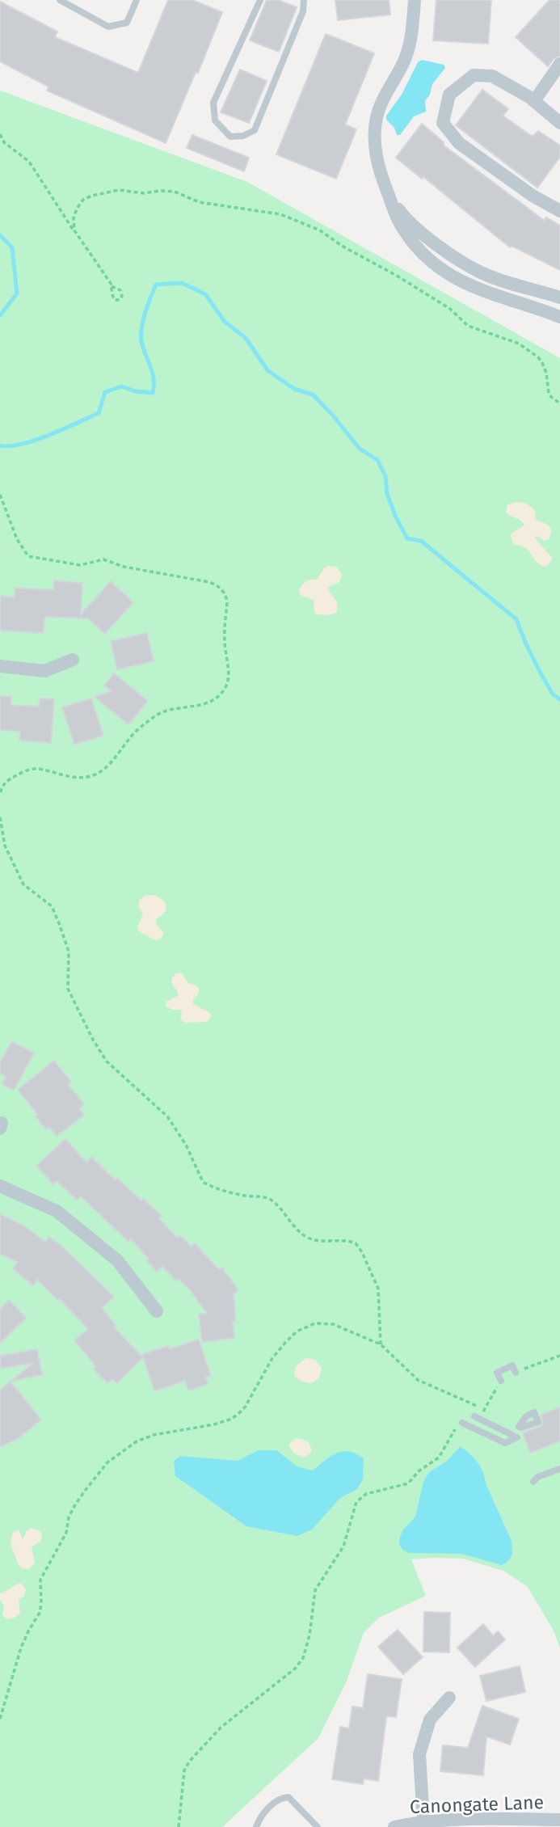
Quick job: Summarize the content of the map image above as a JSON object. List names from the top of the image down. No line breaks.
{"streets":{"street":["Canongate Lane"]}}
